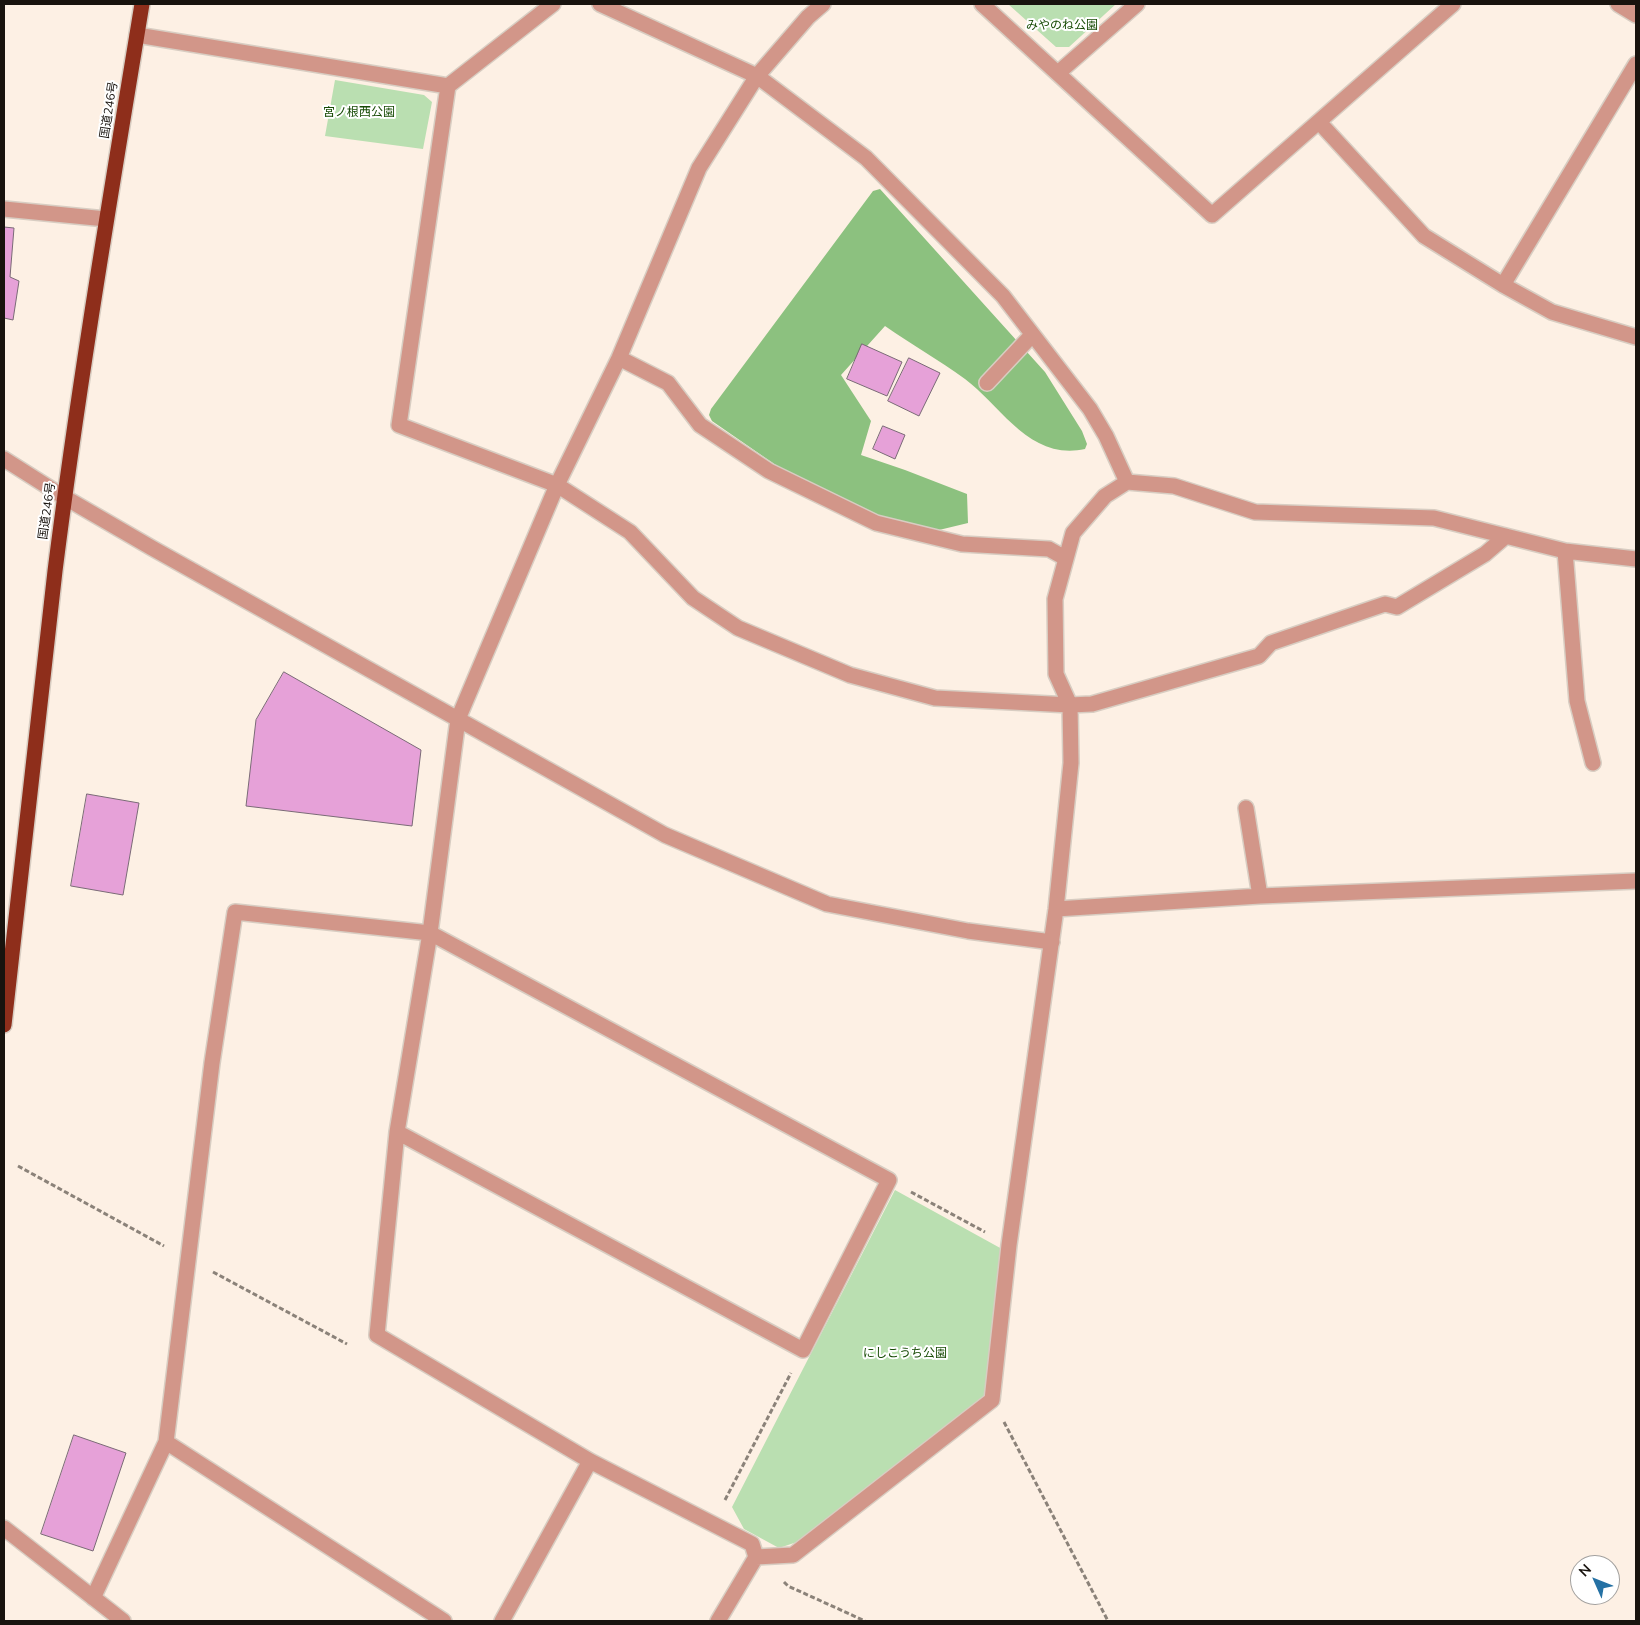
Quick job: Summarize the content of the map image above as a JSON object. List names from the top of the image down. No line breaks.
{"streets":{"highway":["国道246号"]},"parks":["みやのね公園","宮ノ根西公園","にしこうち公園"],"north":"top left"}
